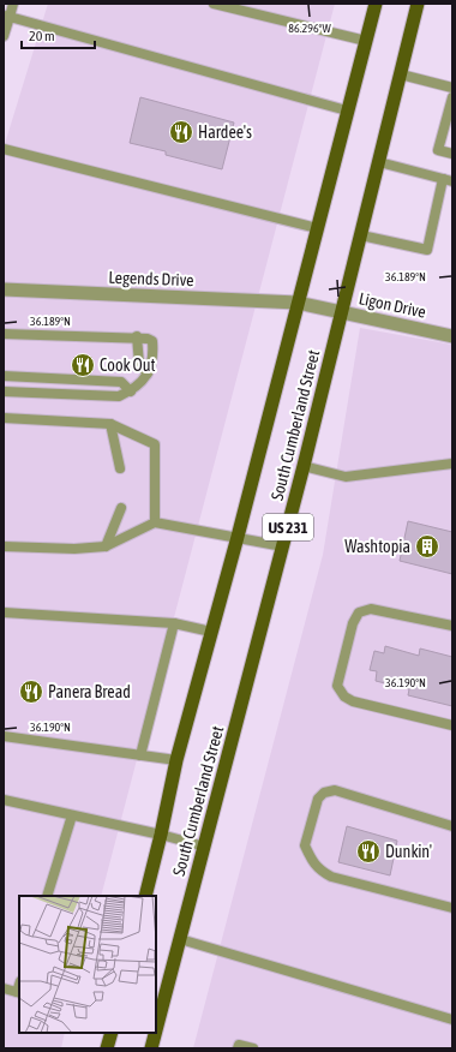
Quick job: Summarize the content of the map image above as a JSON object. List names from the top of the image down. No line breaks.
{"streets":{"main road":["South Cumberland Street","US 231"],"street":["Legends Drive","Ligon Drive"]},"crossings":[["Legends Drive","Ligon Drive"],["Legends Drive","South Cumberland Street"],["Ligon Drive","South Cumberland Street"]],"places":{"restaurant":["Hardee's","Cook Out","Panera Bread","Dunkin'"],"building":["Washtopia"]},"scale_bar":"20 m","coordinates":["86.296°W","36.189°N","36.190°N"]}
